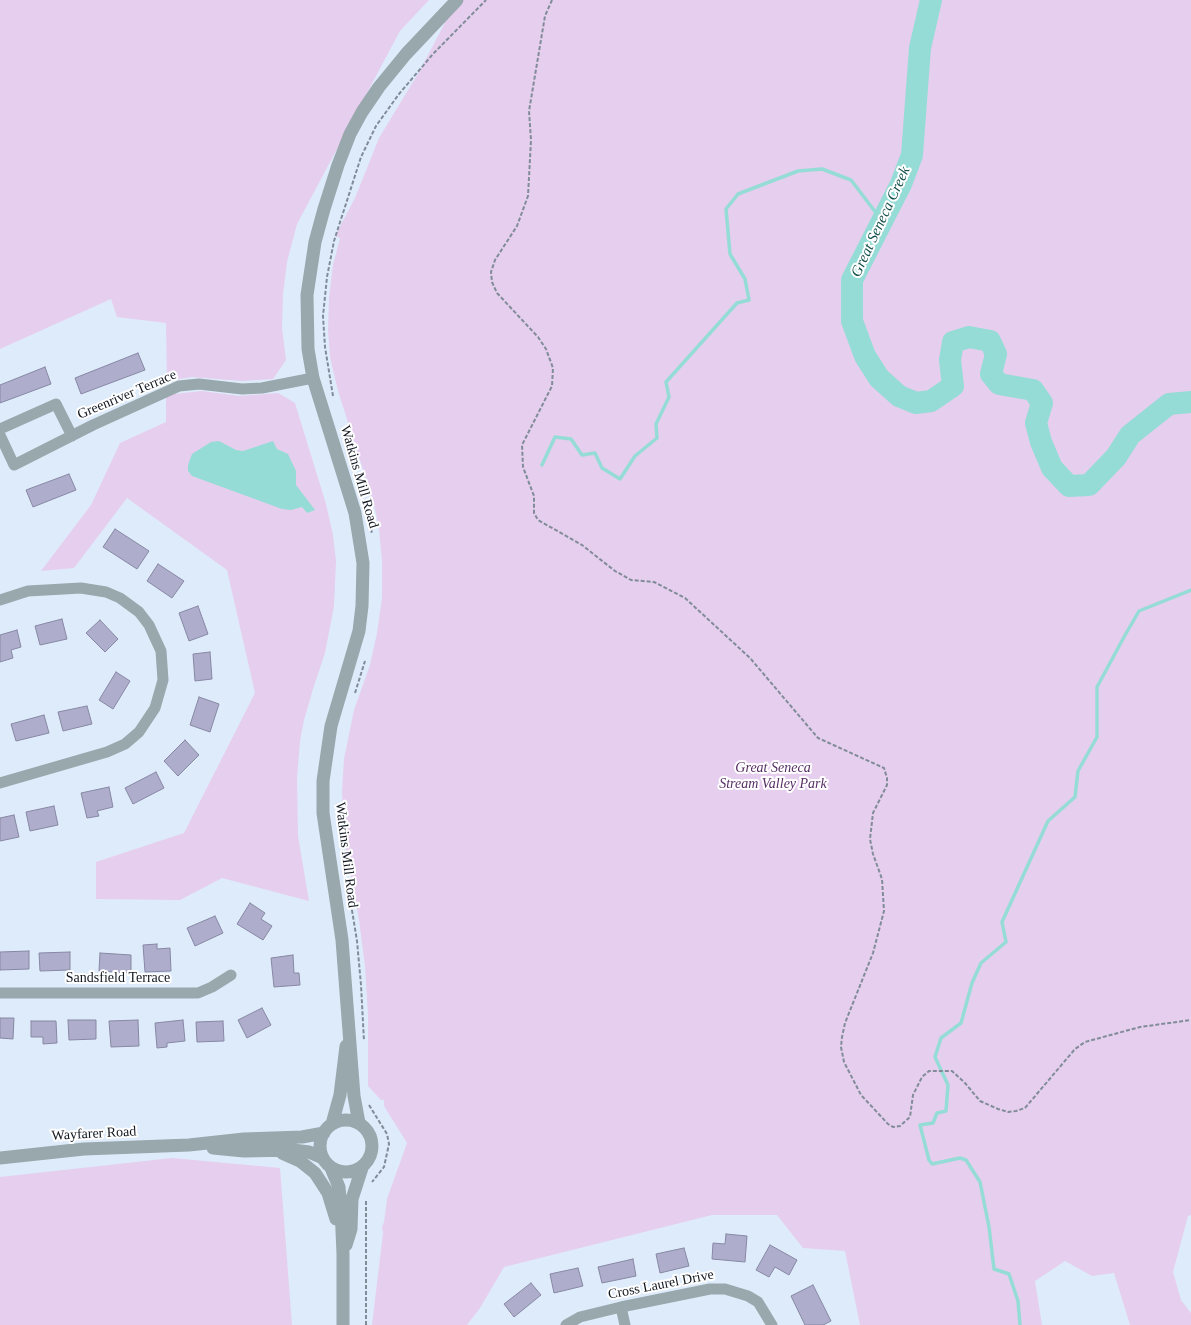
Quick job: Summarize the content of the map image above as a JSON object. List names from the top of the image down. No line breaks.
{"streets":{"street":["Greenriver Terrace","Watkins Mill Road","Sandsfield Terrace","Wayfarer Road","Cross Laurel Drive"]},"crossings":[["Greenriver Terrace","Watkins Mill Road"],["Watkins Mill Road","Wayfarer Road"]],"water":["Great Seneca Creek"],"parks":["Great Seneca Stream Valley Park"]}
